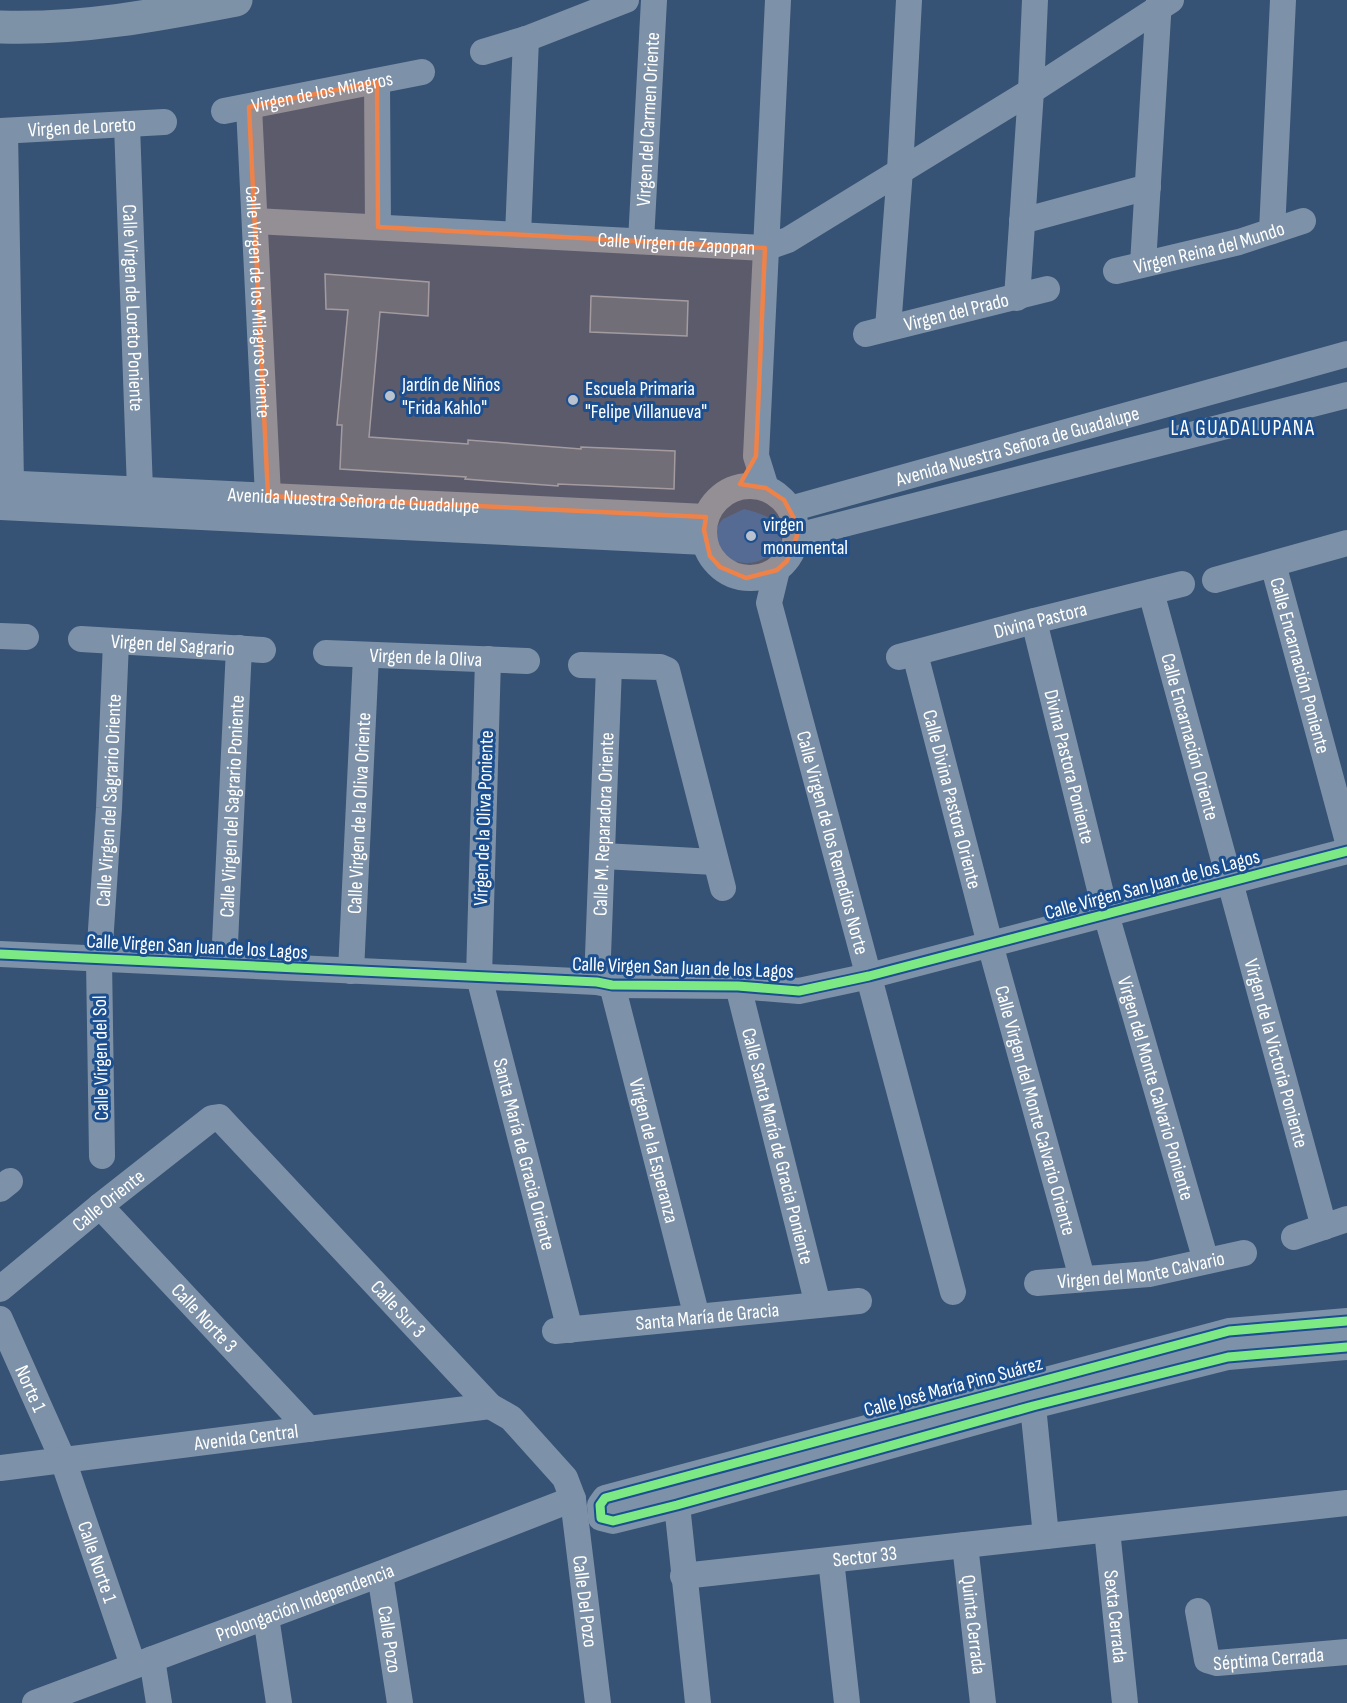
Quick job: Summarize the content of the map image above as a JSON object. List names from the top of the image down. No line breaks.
{"streets":{"street":["Virgen de los Milagros","Virgen del Carmen Oriente","Virgen de Loreto","Calle Virgen de Zapopan","Virgen Reina del Mundo","Calle Virgen de los Milagros Oriente","Calle Virgen de Loreto Poniente","Virgen del Prado","Avenida Nuestra Señora de Guadalupe","Divina Pastora","Virgen del Sagrario","Virgen de la Oliva","Calle Encarnación Poniente","Calle Encarnación Oriente","Divina Pastora Poniente","Calle Divina Pastora Oriente","Calle Virgen del Sagrario Oriente","Calle Virgen del Sagrario Poniente","Calle Virgen de la Oliva Oriente","Virgen de la Oliva Poniente","Calle M. Reparadora Oriente","Calle Virgen de los Remedios Norte","Calle Virgen San Juan de los Lagos","Virgen de la Victoria Poniente","Calle Virgen del Sol","Virgen del Monte Calvario Poniente","Calle Virgen del Monte Calvario Oriente","Calle Santa María de Gracia Poniente","Virgen de la Esperanza","Santa María de Gracia Oriente","Calle Oriente","Virgen del Monte Calvario","Calle Sur 3","Santa María de Gracia","Calle Norte 3","Calle José María Pino Suárez","Norte 1","Avenida Central","Sector 33","Calle Norte 1","Calle Del Pozo","Prolongación Independencia","Sexta Cerrada","Quinta Cerrada","Calle Pozo","Séptima Cerrada"]},"crossings":[["Virgen de los Milagros","Calle Virgen de los Milagros Oriente"],["Virgen del Carmen Oriente","Calle Virgen de Zapopan"],["Virgen de Loreto","Calle Virgen de Loreto Poniente"],["Calle Virgen de Zapopan","Calle Virgen de los Milagros Oriente"],["Calle Virgen de Zapopan","Virgen del Prado"],["Calle Virgen de los Milagros Oriente","Avenida Nuestra Señora de Guadalupe"],["Calle Virgen de Loreto Poniente","Avenida Nuestra Señora de Guadalupe"],["Avenida Nuestra Señora de Guadalupe","Calle Virgen de los Remedios Norte"],["Divina Pastora","Calle Encarnación Oriente"],["Divina Pastora","Divina Pastora Poniente"],["Divina Pastora","Calle Divina Pastora Oriente"],["Virgen del Sagrario","Calle Virgen del Sagrario Oriente"],["Virgen del Sagrario","Calle Virgen del Sagrario Poniente"],["Virgen de la Oliva","Calle Virgen de la Oliva Oriente"],["Virgen de la Oliva","Virgen de la Oliva Poniente"],["Calle Encarnación Oriente","Calle Virgen San Juan de los Lagos"],["Calle Encarnación Oriente","Virgen de la Victoria Poniente"],["Divina Pastora Poniente","Calle Virgen San Juan de los Lagos"],["Divina Pastora Poniente","Virgen del Monte Calvario Poniente"],["Calle Divina Pastora Oriente","Calle Virgen San Juan de los Lagos"],["Calle Divina Pastora Oriente","Calle Virgen del Monte Calvario Oriente"],["Calle Virgen del Sagrario Oriente","Calle Virgen San Juan de los Lagos"],["Calle Virgen del Sagrario Oriente","Calle Virgen del Sol"],["Calle Virgen del Sagrario Poniente","Calle Virgen San Juan de los Lagos"],["Calle Virgen de la Oliva Oriente","Calle Virgen San Juan de los Lagos"],["Virgen de la Oliva Poniente","Calle Virgen San Juan de los Lagos"],["Virgen de la Oliva Poniente","Santa María de Gracia Oriente"],["Calle M. Reparadora Oriente","Calle Virgen San Juan de los Lagos"],["Calle M. Reparadora Oriente","Virgen de la Esperanza"],["Calle Virgen de los Remedios Norte","Calle Virgen San Juan de los Lagos"],["Calle Virgen San Juan de los Lagos","Virgen de la Victoria Poniente"],["Calle Virgen San Juan de los Lagos","Calle Virgen del Sol"],["Calle Virgen San Juan de los Lagos","Virgen del Monte Calvario Poniente"],["Calle Virgen San Juan de los Lagos","Calle Virgen del Monte Calvario Oriente"],["Calle Virgen San Juan de los Lagos","Calle Santa María de Gracia Poniente"],["Calle Virgen San Juan de los Lagos","Virgen de la Esperanza"],["Calle Virgen San Juan de los Lagos","Santa María de Gracia Oriente"],["Virgen del Monte Calvario Poniente","Virgen del Monte Calvario"],["Calle Virgen del Monte Calvario Oriente","Virgen del Monte Calvario"],["Calle Santa María de Gracia Poniente","Santa María de Gracia"],["Virgen de la Esperanza","Santa María de Gracia"],["Santa María de Gracia Oriente","Santa María de Gracia"],["Calle Oriente","Calle Sur 3"],["Calle Oriente","Calle Norte 3"],["Calle Sur 3","Avenida Central"],["Calle Sur 3","Calle Del Pozo"],["Calle Sur 3","Prolongación Independencia"],["Calle Norte 3","Avenida Central"],["Norte 1","Avenida Central"],["Norte 1","Calle Norte 1"],["Avenida Central","Calle Norte 1"],["Sector 33","Sexta Cerrada"],["Sector 33","Quinta Cerrada"],["Calle Norte 1","Prolongación Independencia"],["Calle Del Pozo","Prolongación Independencia"],["Prolongación Independencia","Calle Pozo"]],"districts":["LA GUADALUPANA"],"places":["Jardín de Niños \"Frida Kahlo\"","Escuela Primaria \"Felipe Villanueva\"","virgen monumental"]}
